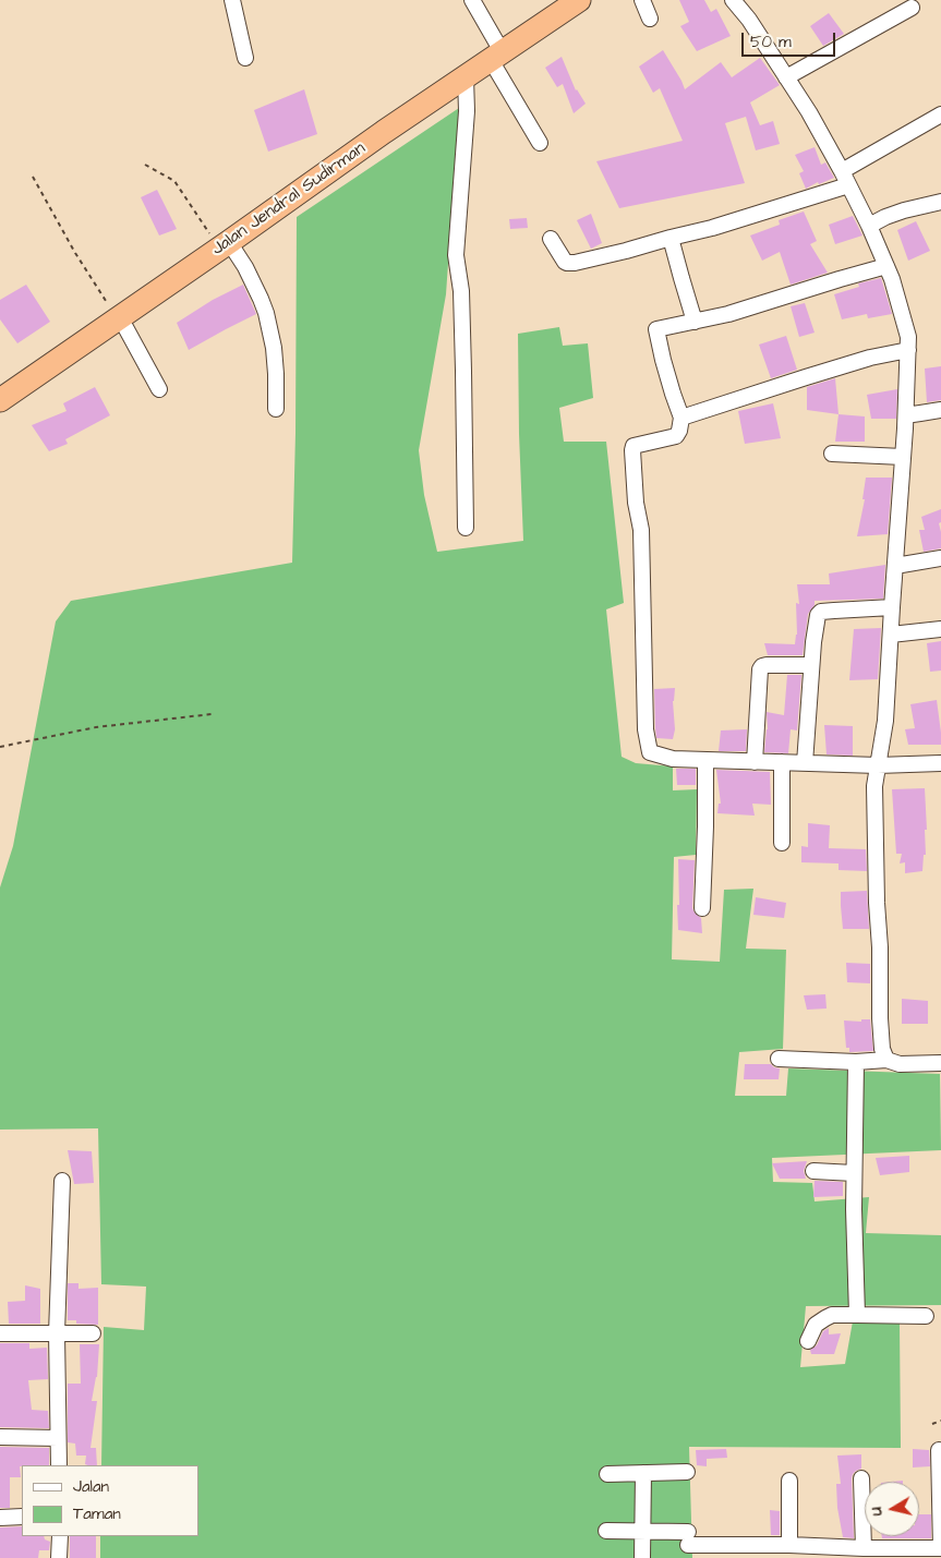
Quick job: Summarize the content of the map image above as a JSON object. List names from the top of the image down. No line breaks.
{"streets":{"highway":["Jalan Jendral Sudirman"]},"legend":["Jalan","Taman"],"scale_bar":"50 m","north":"left"}
